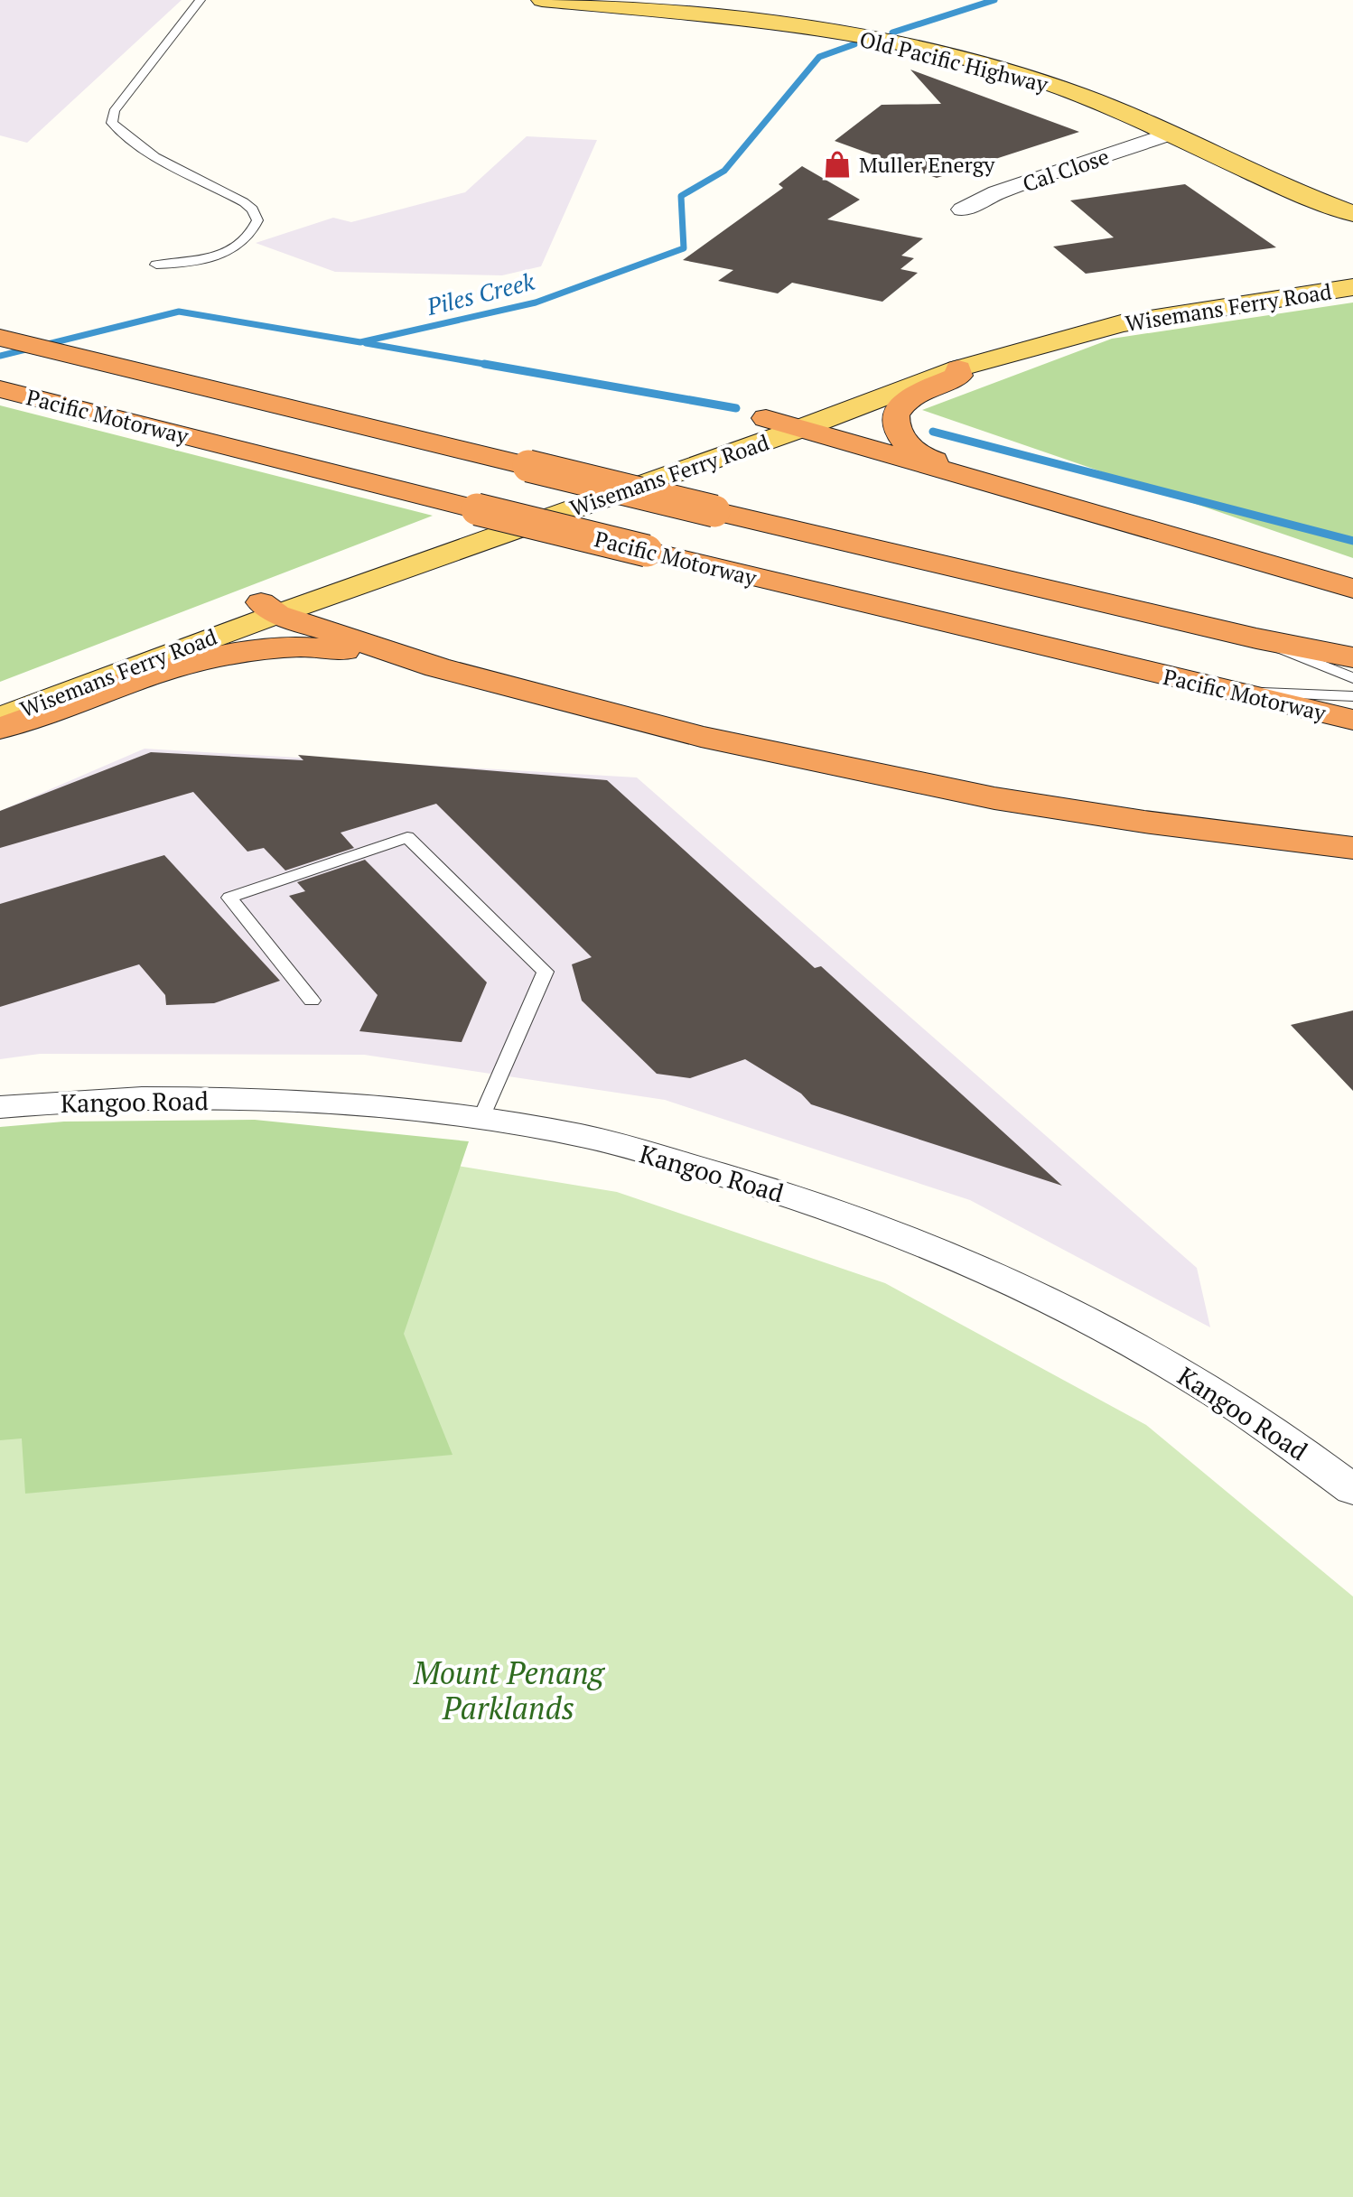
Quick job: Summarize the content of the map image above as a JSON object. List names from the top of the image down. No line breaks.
{"streets":{"highway":["Pacific Motorway"],"main road":["Old Pacific Highway","Wisemans Ferry Road"],"street":["Cal Close","Kangoo Road"]},"crossings":[["Old Pacific Highway","Cal Close"]],"water":["Piles Creek"],"parks":["Mount Penang Parklands"],"places":{"shop":["Muller Energy"]}}
